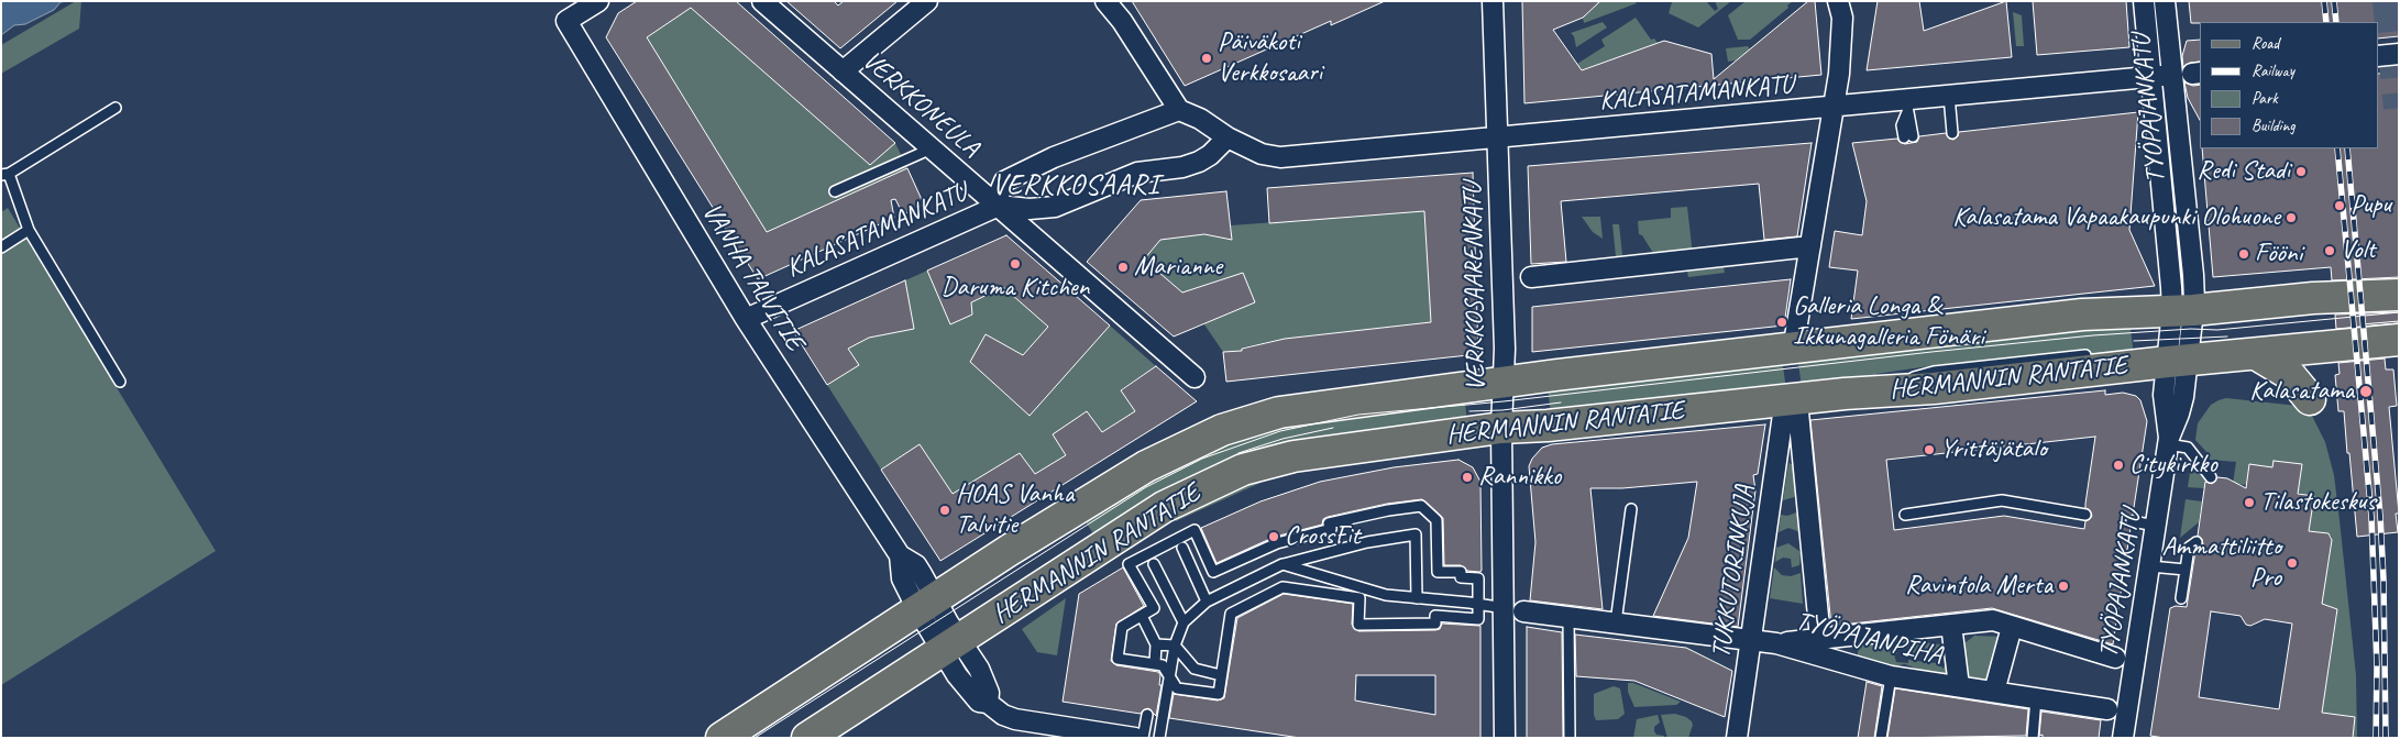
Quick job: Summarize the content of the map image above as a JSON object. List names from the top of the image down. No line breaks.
{"streets":{"main road":["HERMANNIN RANTATIE"],"street":["KALASATAMANKATU","VERKKONEULA","TYÖPAJANKATU","VANHA TALVITIE","VERKKOSAARENKATU","TUKKUTORINKUJA","TYÖPAJANPIHA"]},"crossings":[["KALASATAMANKATU","VERKKONEULA"],["KALASATAMANKATU","TYÖPAJANKATU"],["KALASATAMANKATU","VANHA TALVITIE"],["KALASATAMANKATU","VERKKOSAARENKATU"],["TYÖPAJANKATU","HERMANNIN RANTATIE"],["TYÖPAJANKATU","TYÖPAJANPIHA"],["VANHA TALVITIE","HERMANNIN RANTATIE"],["VERKKOSAARENKATU","HERMANNIN RANTATIE"],["TUKKUTORINKUJA","TYÖPAJANPIHA"]],"districts":["VERKKOSAARI"],"places":["Päiväkoti Verkkosaari","Redi Stadi","Pupu","Kalasatama Vapaakaupunki Olohuone","Volt","Fööni","Daruma Kitchen","Marianne","Galleria Longa & Ikkunagalleria Fönäri","Kalasatama","Yrittäjätalo","Citykirkko","Rannikko","Tilastokeskus","HOAS Vanha Talvitie","CrossFit","Ammattiliitto Pro","Ravintola Merta"],"legend":["Road","Railway","Park","Building"]}
